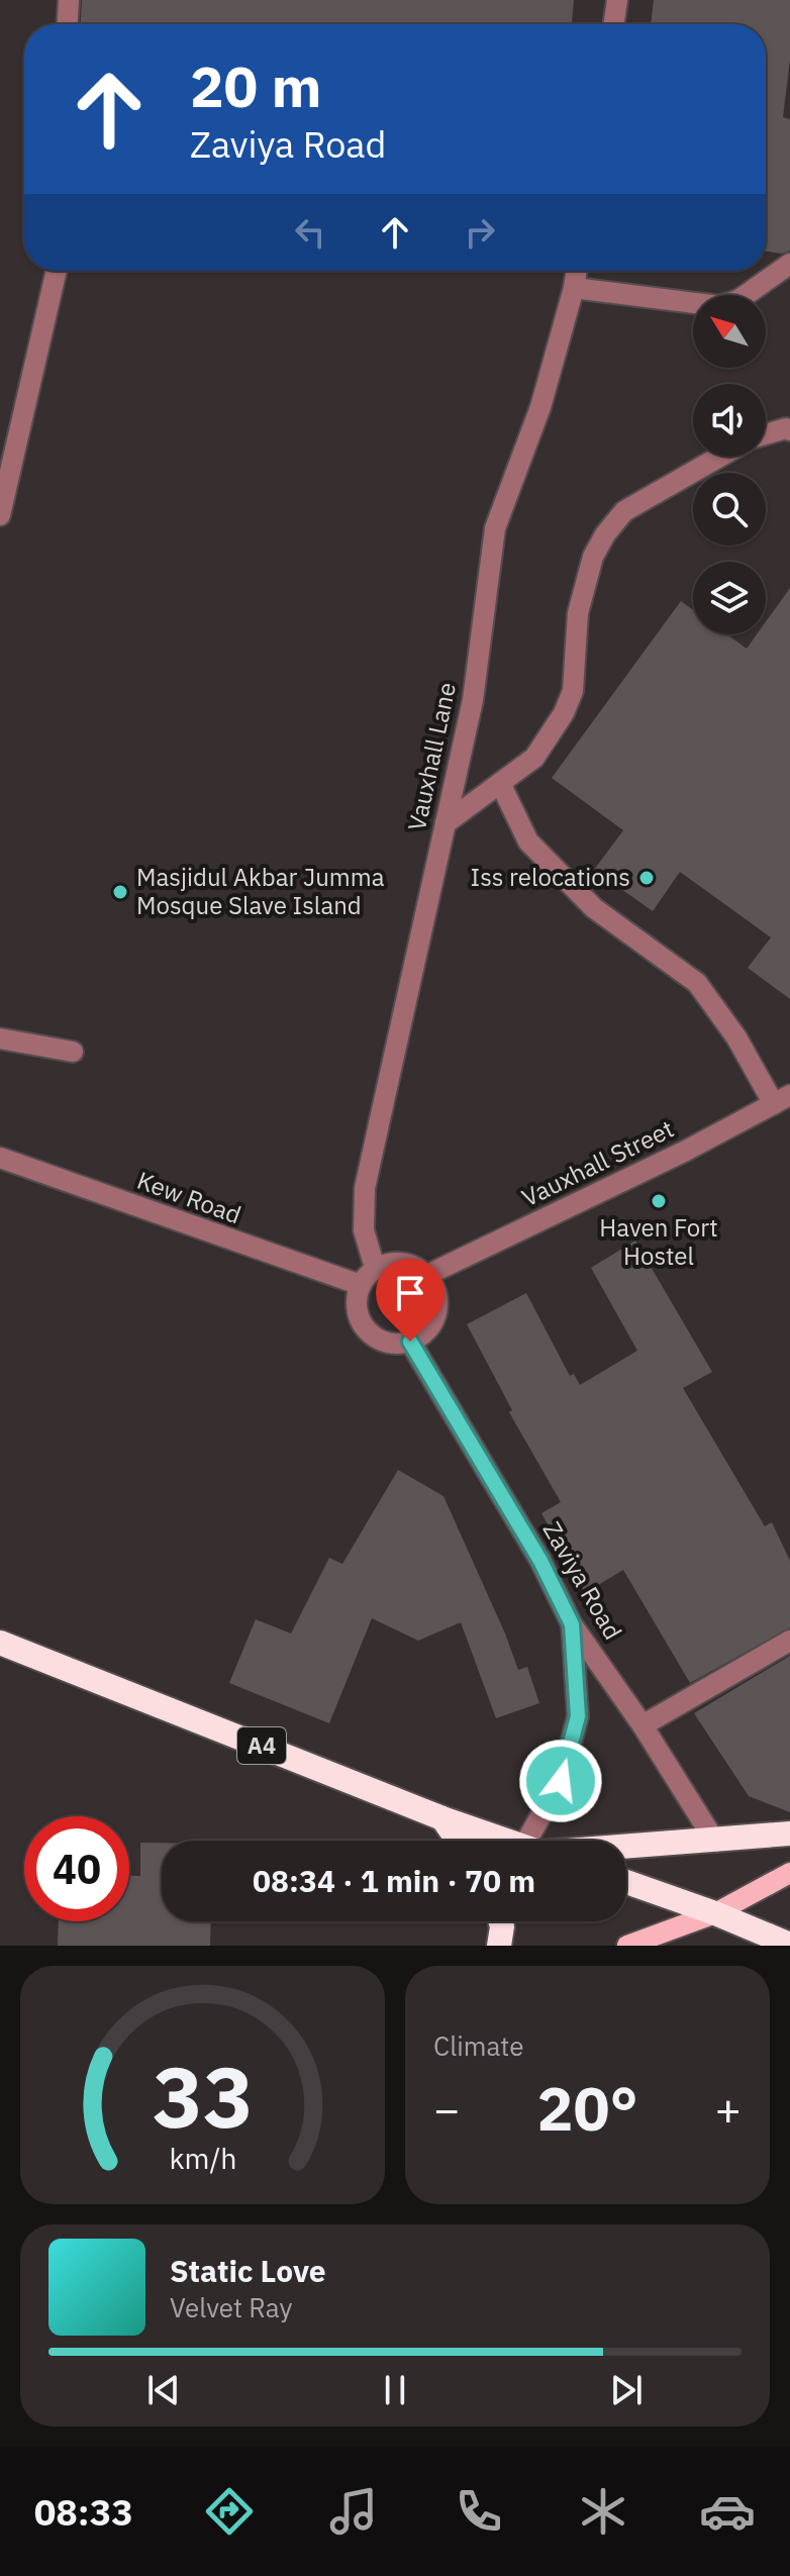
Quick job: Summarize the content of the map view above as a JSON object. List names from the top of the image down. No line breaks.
{"streets":{"highway":["A4"],"street":["Vauxhall Lane","Vauxhall Street","Kew Road","Zaviya Road"]},"crossings":[["Vauxhall Lane","Vauxhall Street"],["Vauxhall Lane","Kew Road"],["Vauxhall Lane","Zaviya Road"],["Vauxhall Street","Kew Road"],["Vauxhall Street","Zaviya Road"],["Kew Road","Zaviya Road"]],"places":["Iss relocations","Masjidul Akbar Jumma Mosque Slave Island","Haven Fort Hostel"],"north":"top left","page":{"turn":["20 m","Zaviya Road"],"limit":"40","trip":"08:34 · 1 min · 70 m","tile":"Climate","heat":["−","20°","+"],"song":["Static Love","Velvet Ray"],"tabs":"08:33","gauge":["33","km/h"]}}
